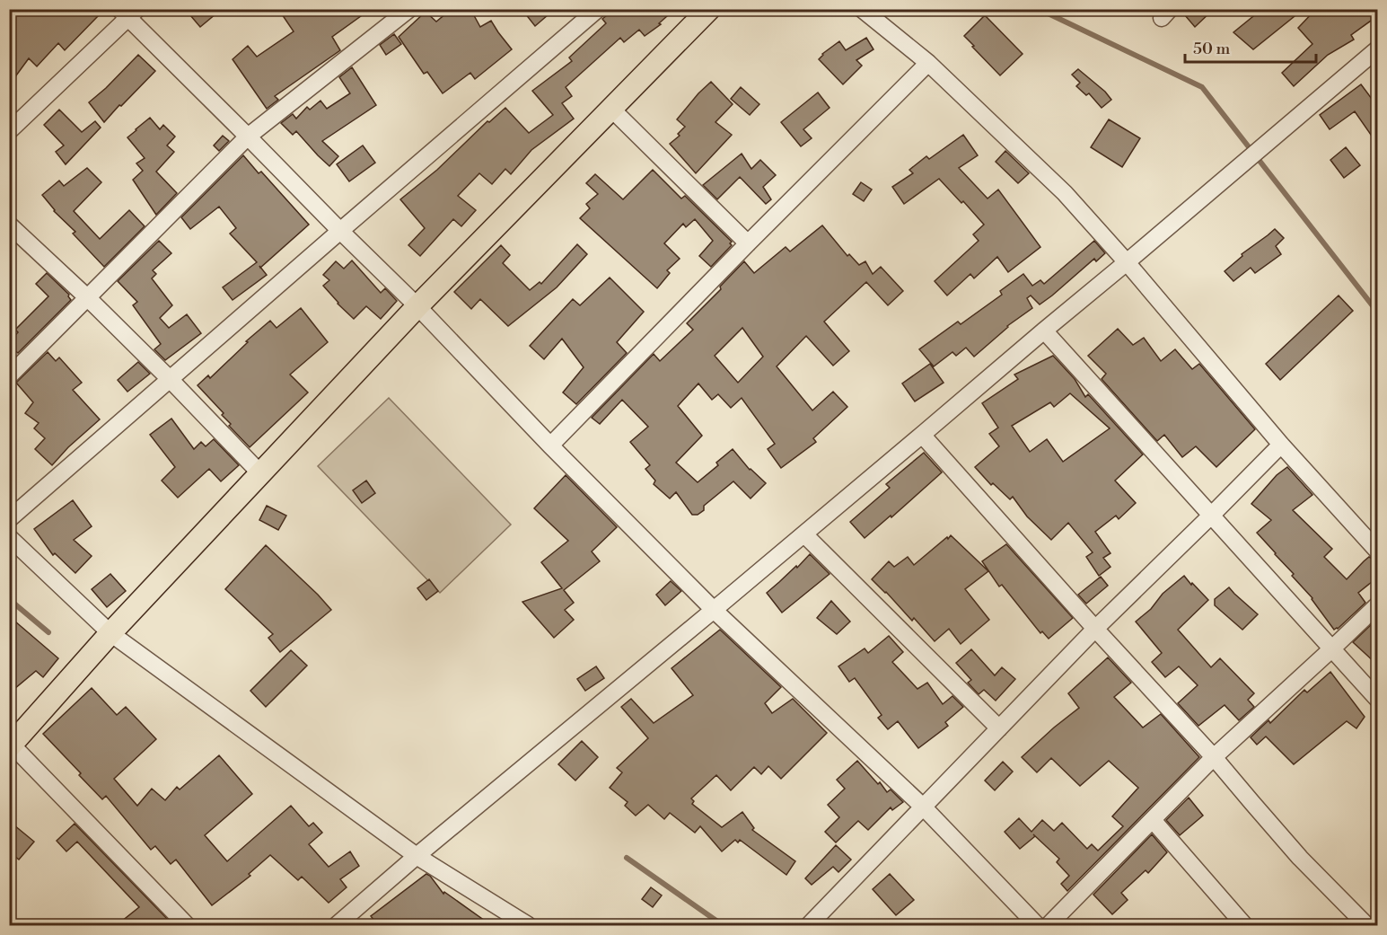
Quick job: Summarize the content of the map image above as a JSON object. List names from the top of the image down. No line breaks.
{"scale_bar":"50 m"}
